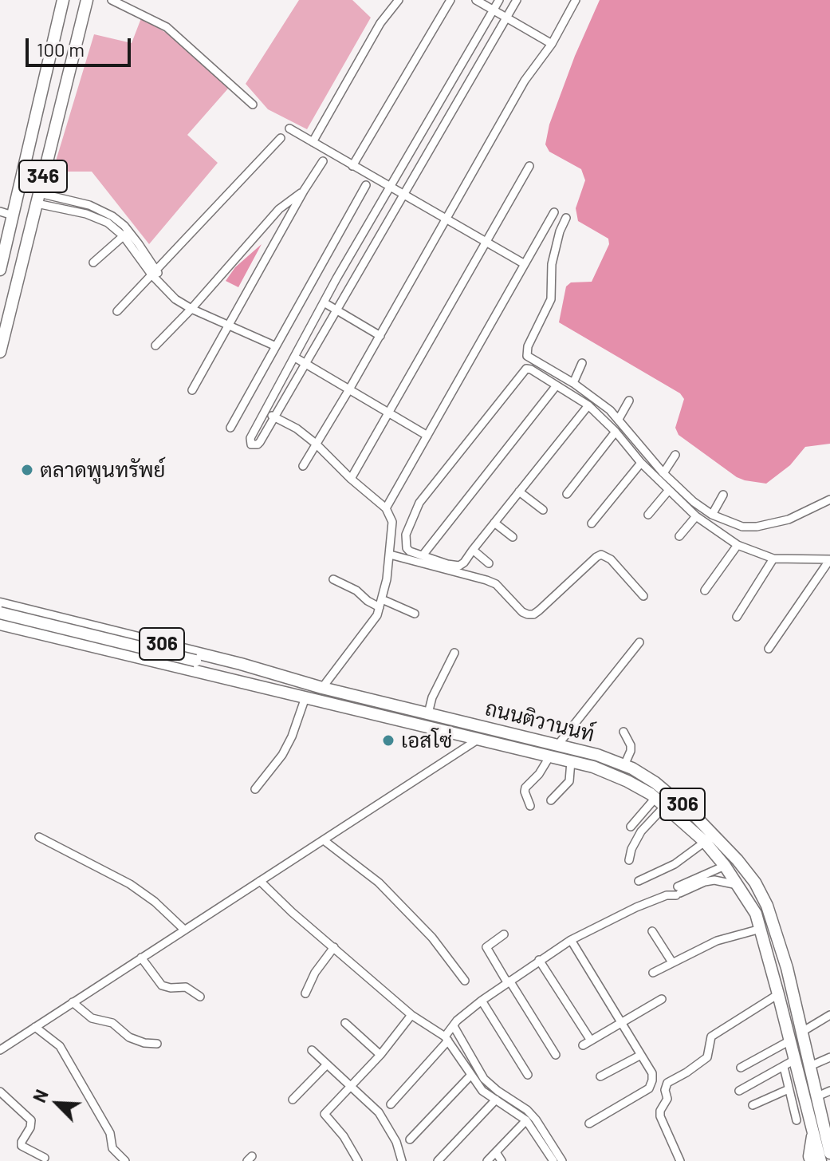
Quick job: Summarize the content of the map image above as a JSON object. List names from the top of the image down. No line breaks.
{"streets":{"main road":["346","306","ถนนติวานนท์"]},"crossings":[["306","ถนนติวานนท์"]],"places":["ตลาดพูนทรัพย์","เอสโซ่"],"scale_bar":"100 m","north":"top left"}
